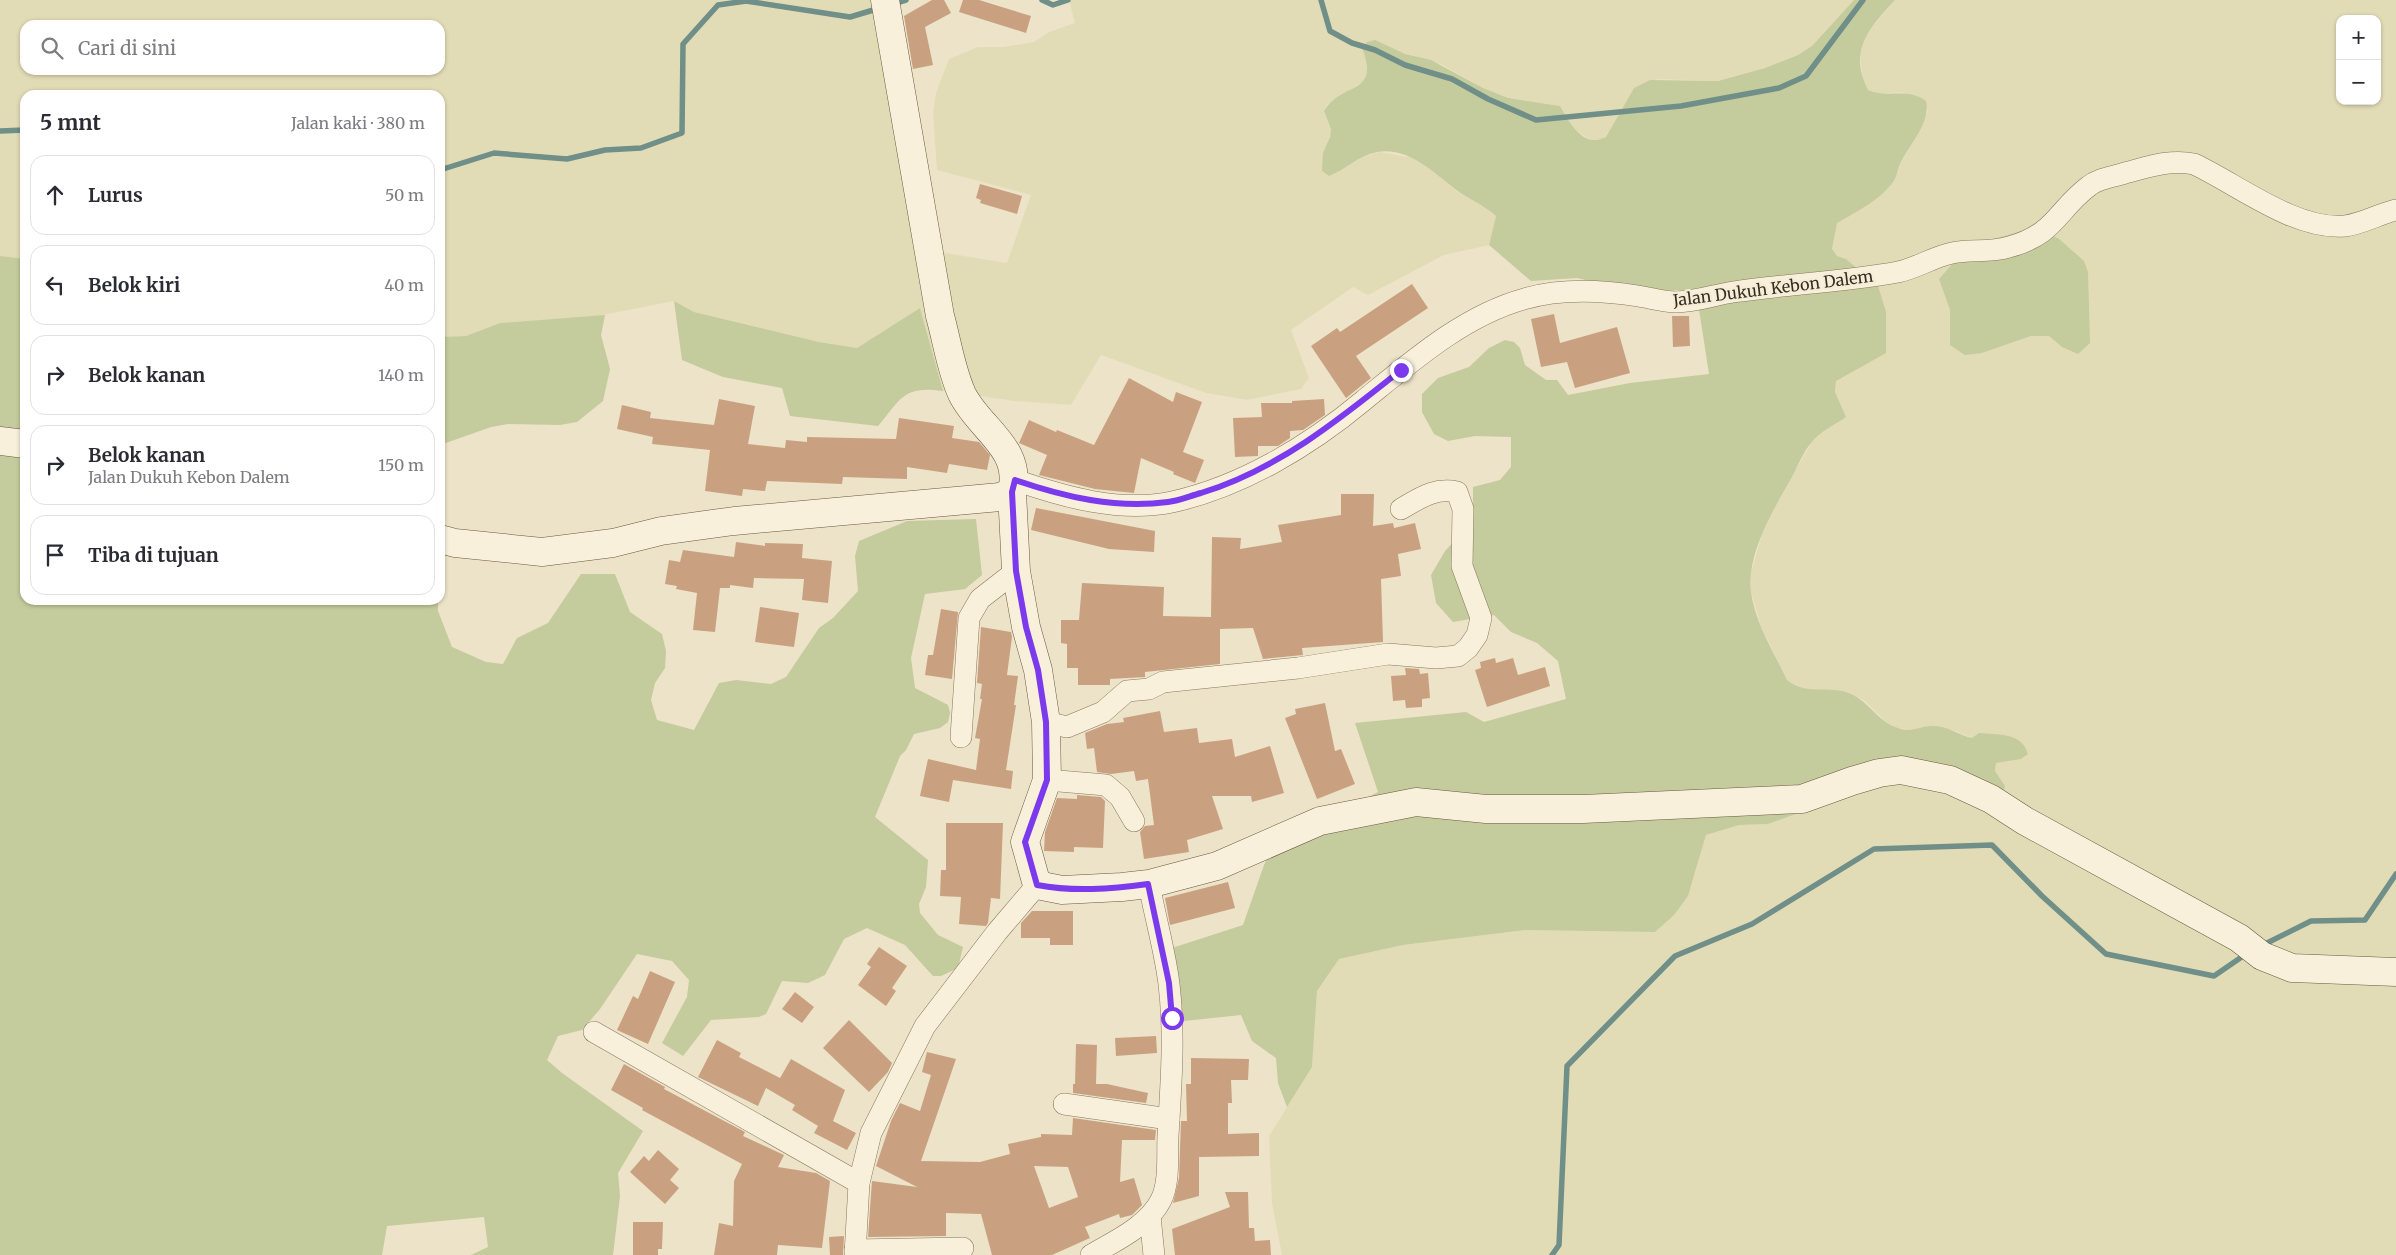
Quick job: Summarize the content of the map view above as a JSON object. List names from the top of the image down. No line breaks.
{"streets":{"street":["Jalan Dukuh Kebon Dalem"]},"page":{"map_buttons":["+","−"],"search":"Cari di sini","heading":["5 mnt","Jalan kaki · 380 m"],"list":[["Lurus","50 m"],["Belok kiri","40 m"],["Belok kanan","140 m"],["Belok kanan","Jalan Dukuh Kebon Dalem","150 m"],"Tiba di tujuan"]}}
